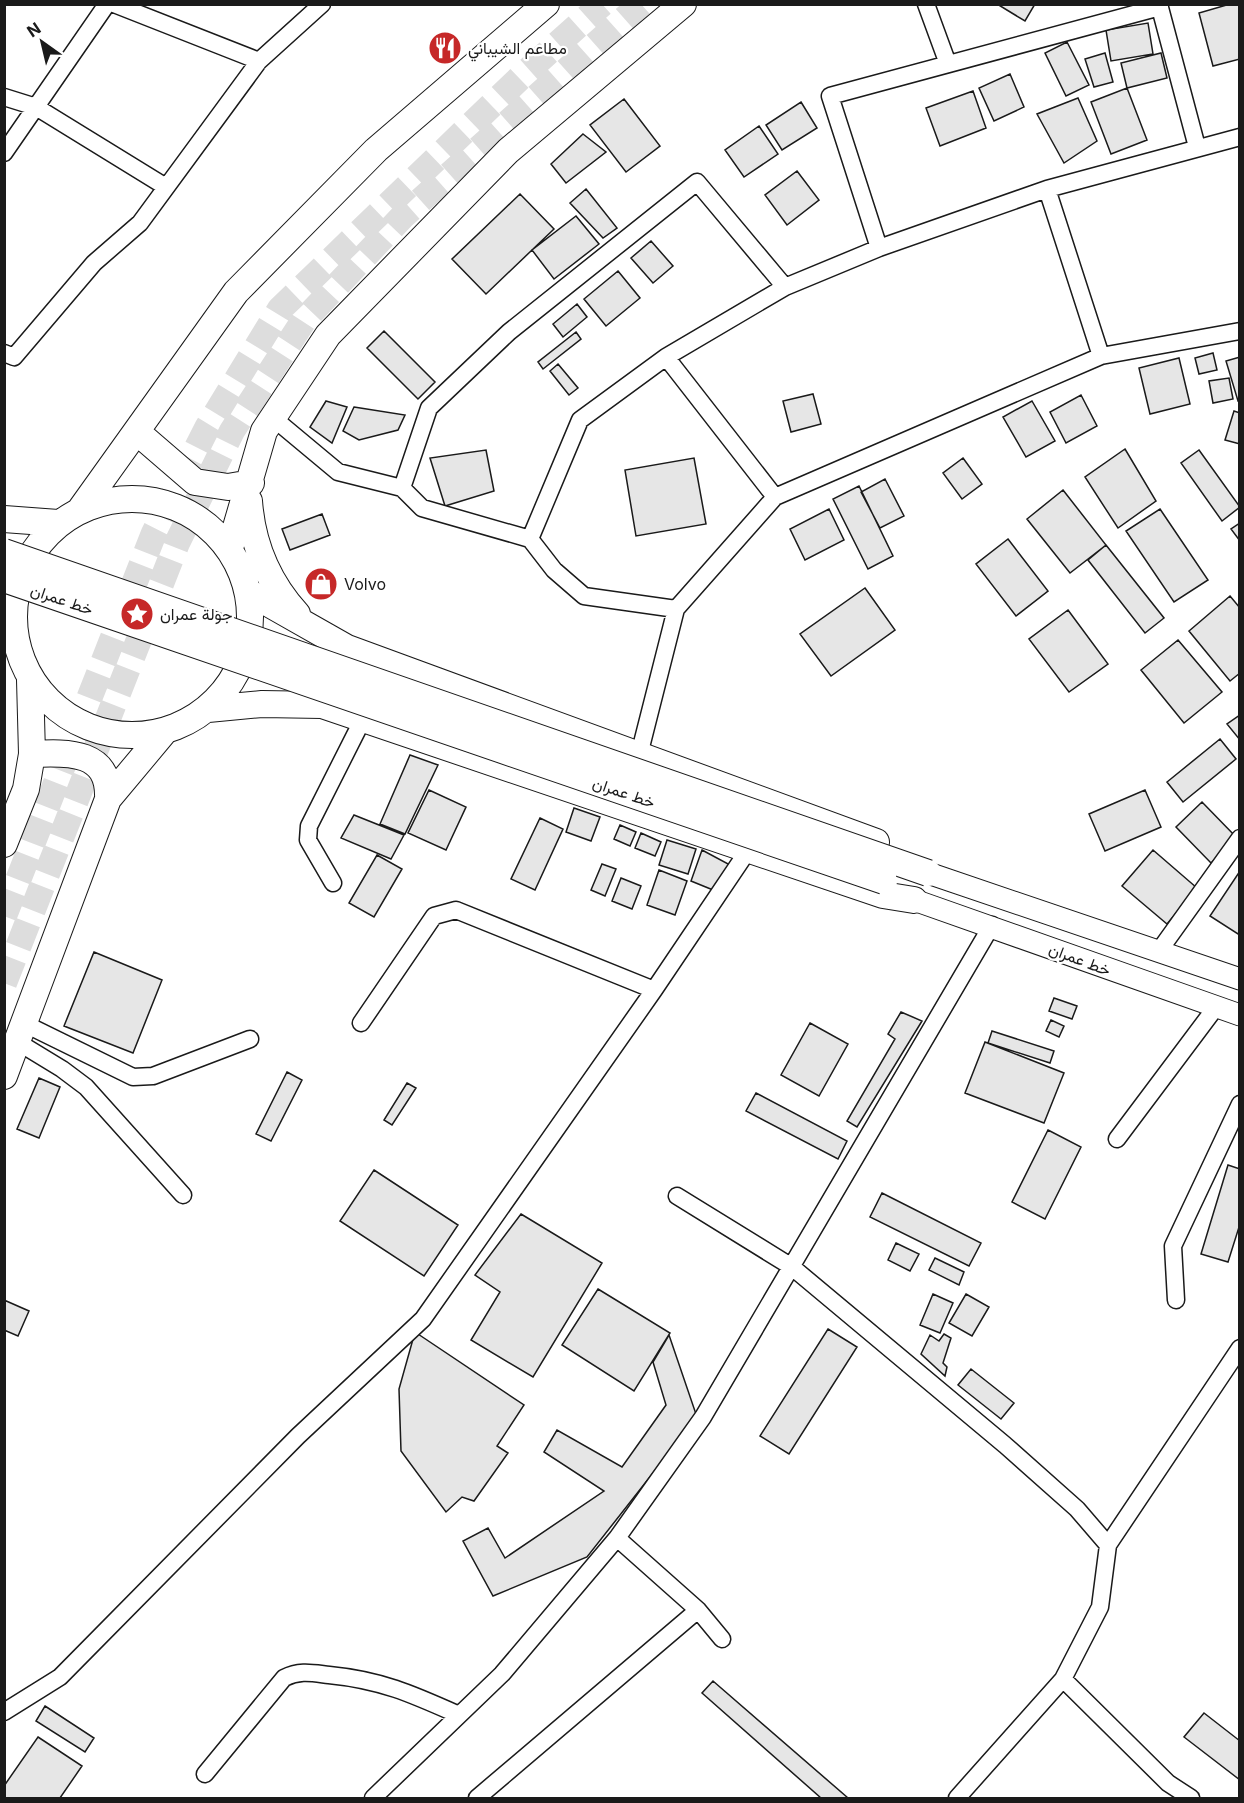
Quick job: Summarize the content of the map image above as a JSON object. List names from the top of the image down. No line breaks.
{"streets":{"highway":["خط عمران"]},"places":{"restaurant":["مطاعم الشيباني"],"shop":["Volvo"],"place":["جولة عمران"]},"north":"top left"}
